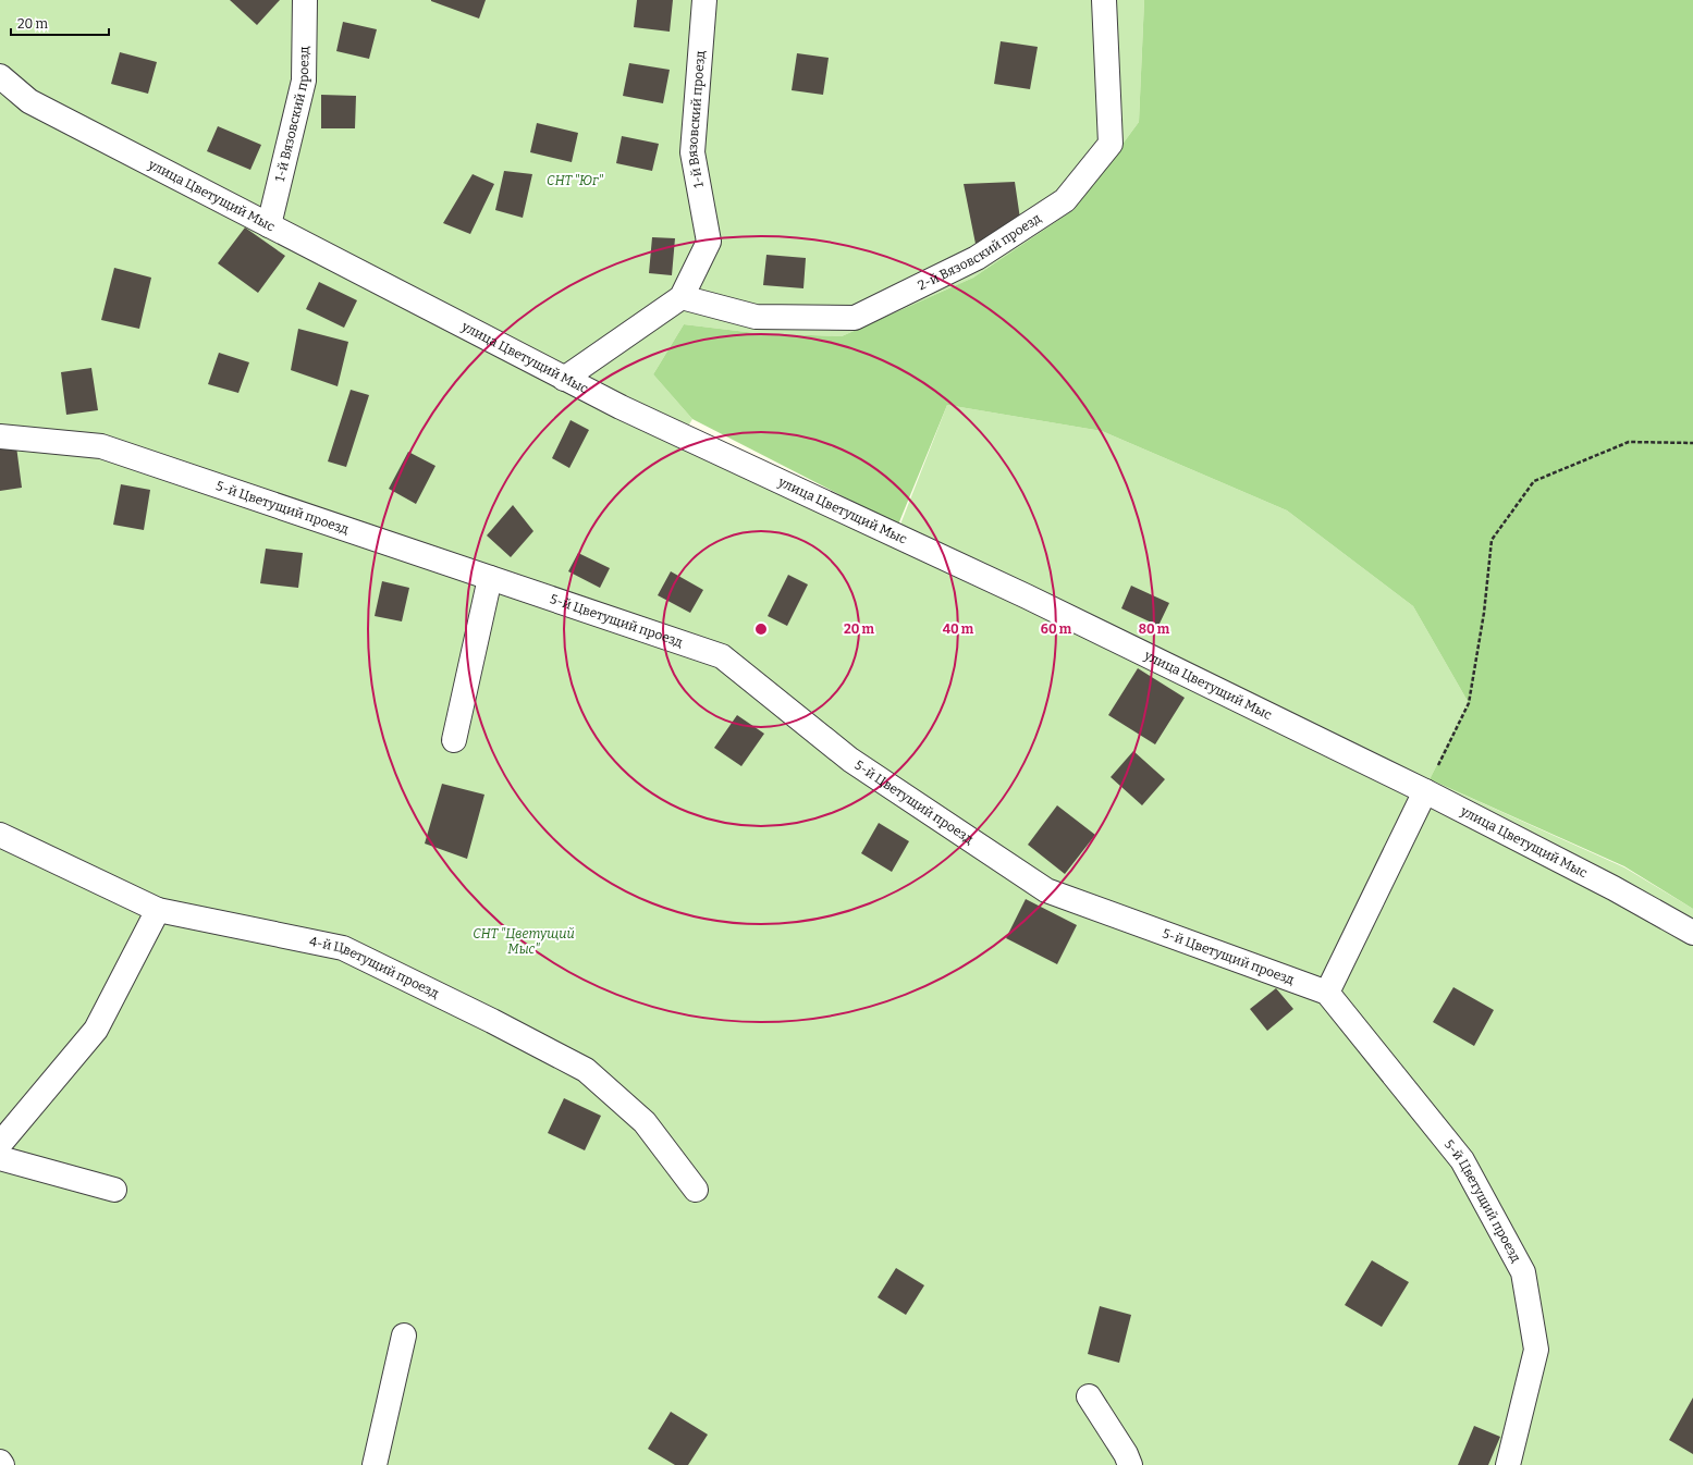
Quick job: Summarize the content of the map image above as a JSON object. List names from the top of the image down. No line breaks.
{"streets":{"street":["1-й Вязовский проезд","улица Цветущий Мыс","2-й Вязовский проезд","5-й Цветущий проезд","4-й Цветущий проезд"]},"crossings":[["1-й Вязовский проезд","улица Цветущий Мыс"],["1-й Вязовский проезд","2-й Вязовский проезд"]],"parks":["СНТ \"Юг\"","СНТ \"Цветущий Мыс\""],"scale_bar":"20 m","rings":["20 m","40 m","60 m","80 m"]}
